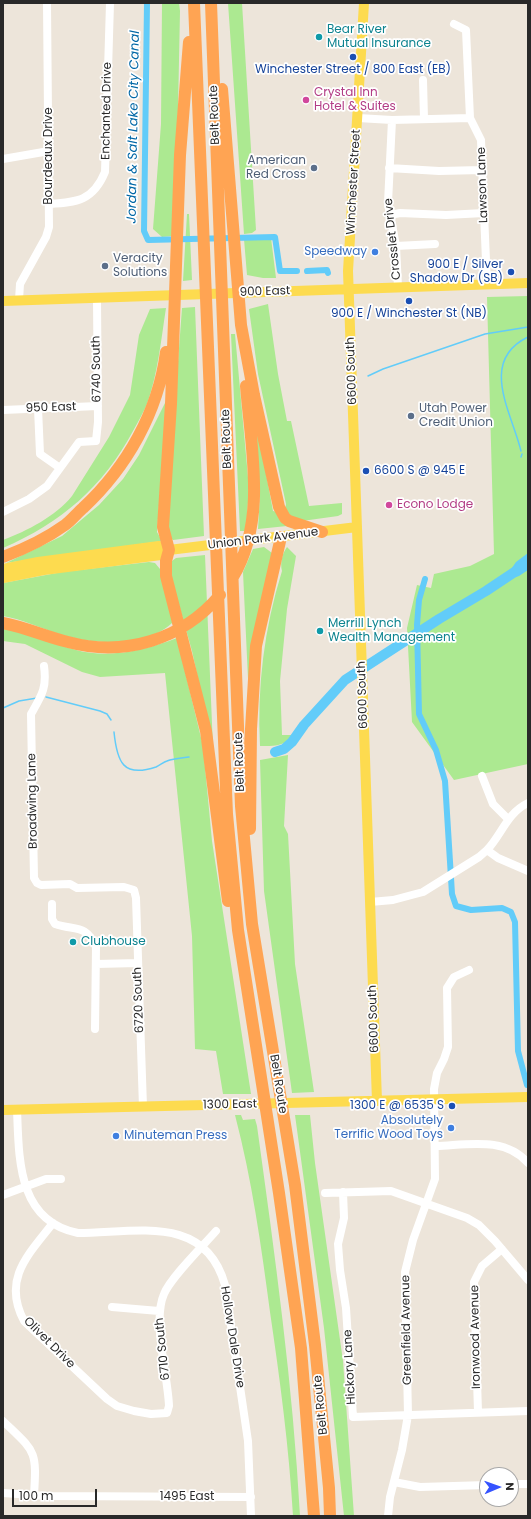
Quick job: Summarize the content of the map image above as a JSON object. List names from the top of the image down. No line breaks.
{"streets":{"highway":["Belt Route"],"main road":["Winchester Street","900 East","6600 South","Union Park Avenue","1300 East"],"street":["Enchanted Drive","Bourdeaux Drive","Lawson Lane","Crosslet Drive","6740 South","950 East","Broadwing Lane","6720 South","Greenfield Avenue","Hollow Dale Drive","Ironwood Avenue","Olivet Drive","6710 South","Hickory Lane","1495 East"]},"crossings":[["Enchanted Drive","Bourdeaux Drive"],["Bourdeaux Drive","900 East"],["Winchester Street","900 East"],["Winchester Street","6600 South"],["Lawson Lane","900 East"],["Crosslet Drive","900 East"],["900 East","6740 South"],["900 East","6600 South"],["6740 South","950 East"],["6600 South","Union Park Avenue"],["6600 South","1300 East"],["Broadwing Lane","6720 South"],["6720 South","1300 East"],["1300 East","Greenfield Avenue"],["1300 East","Hollow Dale Drive"],["Greenfield Avenue","Hickory Lane"],["Hollow Dale Drive","Olivet Drive"],["Hollow Dale Drive","6710 South"],["Hollow Dale Drive","1495 East"],["Ironwood Avenue","Hickory Lane"],["Olivet Drive","6710 South"]],"water":["Jordan & Salt Lake City Canal"],"places":["Bear River Mutual Insurance","Winchester Street / 800 East (EB)","Crystal Inn Hotel & Suites","American Red Cross","Speedway","Veracity Solutions","900 E / Silver Shadow Dr (SB)","900 E / Winchester St (NB)","Utah Power Credit Union","6600 S @ 945 E","Econo Lodge","Merrill Lynch Wealth Management","Clubhouse","1300 E @ 6535 S","Absolutely Terrific Wood Toys","Minuteman Press"],"scale_bar":"100 m","north":"right"}
